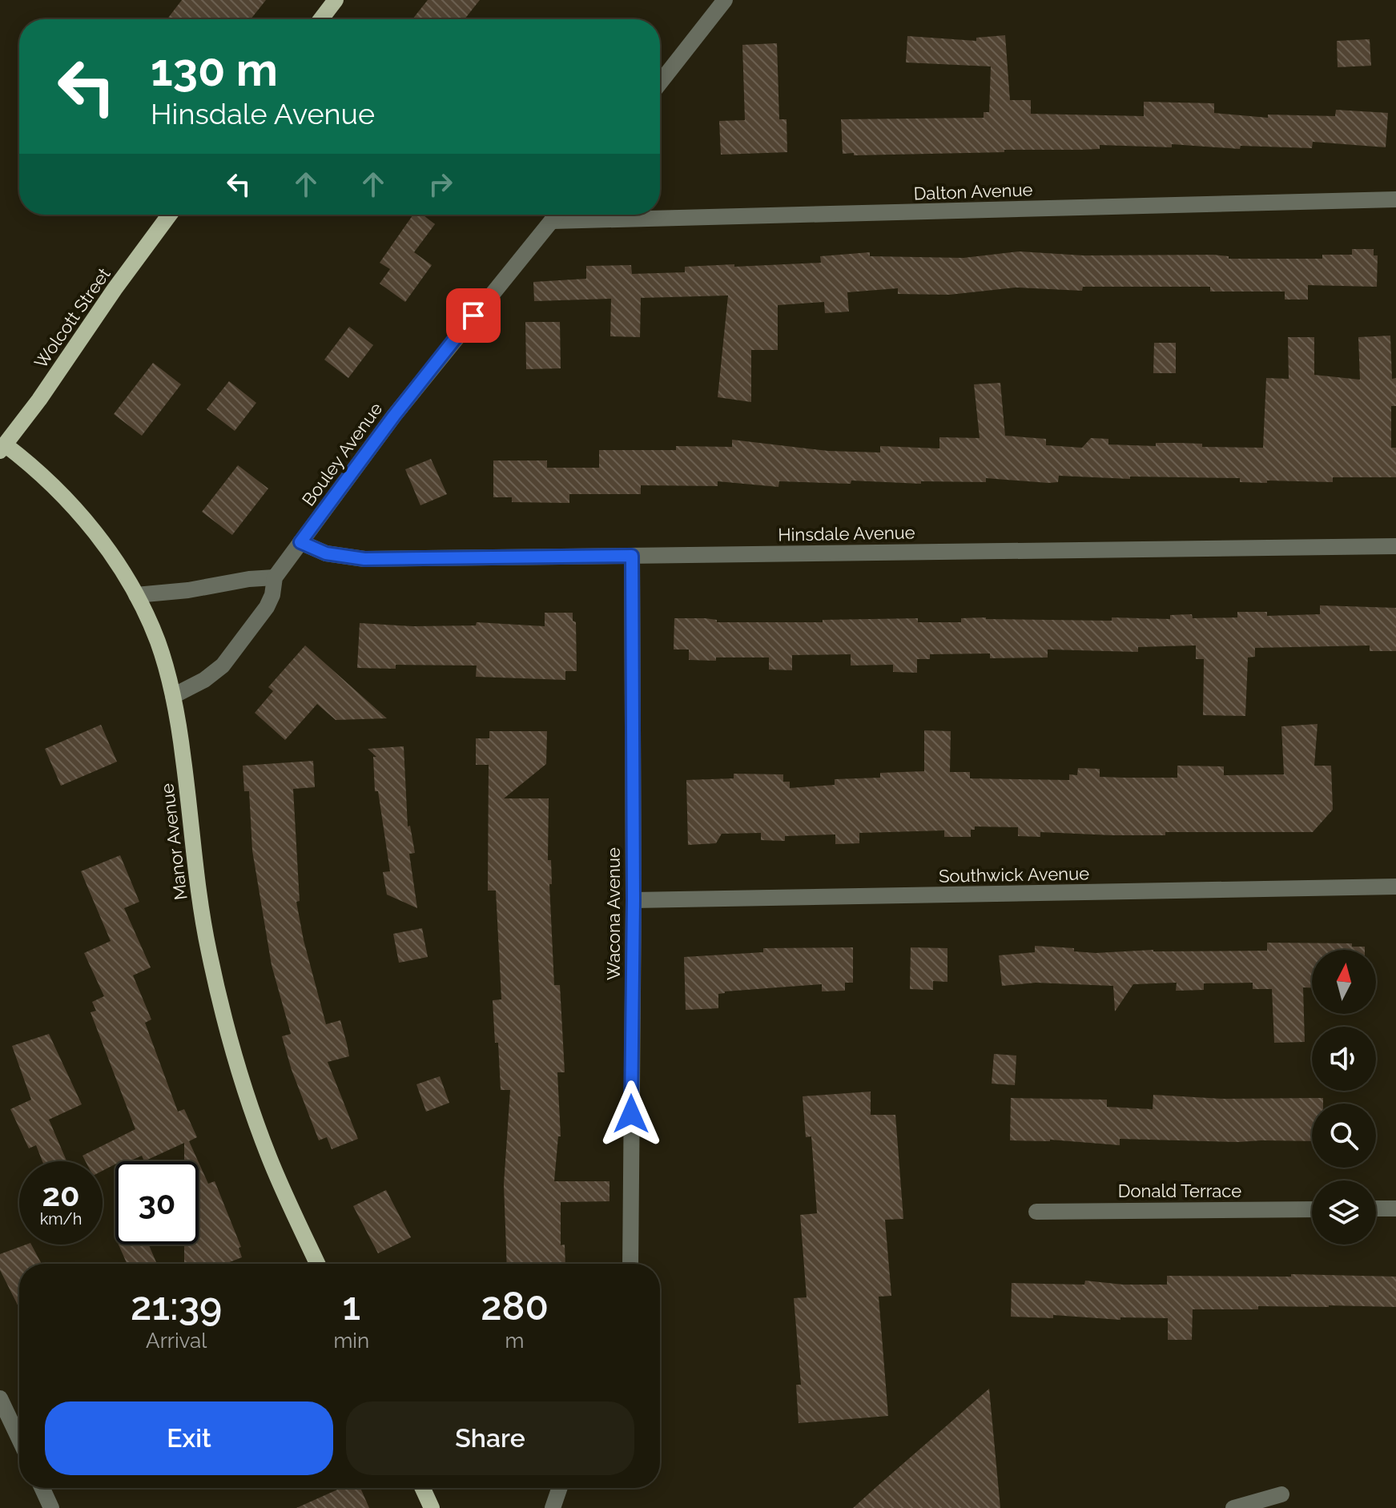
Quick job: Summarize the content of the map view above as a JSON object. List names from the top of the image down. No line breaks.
{"streets":{"main road":["Wolcott Street","Manor Avenue"],"street":["Dalton Avenue","Bouley Avenue","Hinsdale Avenue","Southwick Avenue","Wacona Avenue","Donald Terrace"]},"crossings":[["Dalton Avenue","Bouley Avenue"],["Wolcott Street","Manor Avenue"],["Bouley Avenue","Hinsdale Avenue"],["Bouley Avenue","Manor Avenue"],["Hinsdale Avenue","Wacona Avenue"],["Southwick Avenue","Wacona Avenue"]],"north":"top","page":{"turn":["130 m","Hinsdale Avenue"],"speed":"20 km/h","limit":"30","eta":["21:39","Arrival","1","min","280","m"],"buttons":["Exit","Share"]}}
